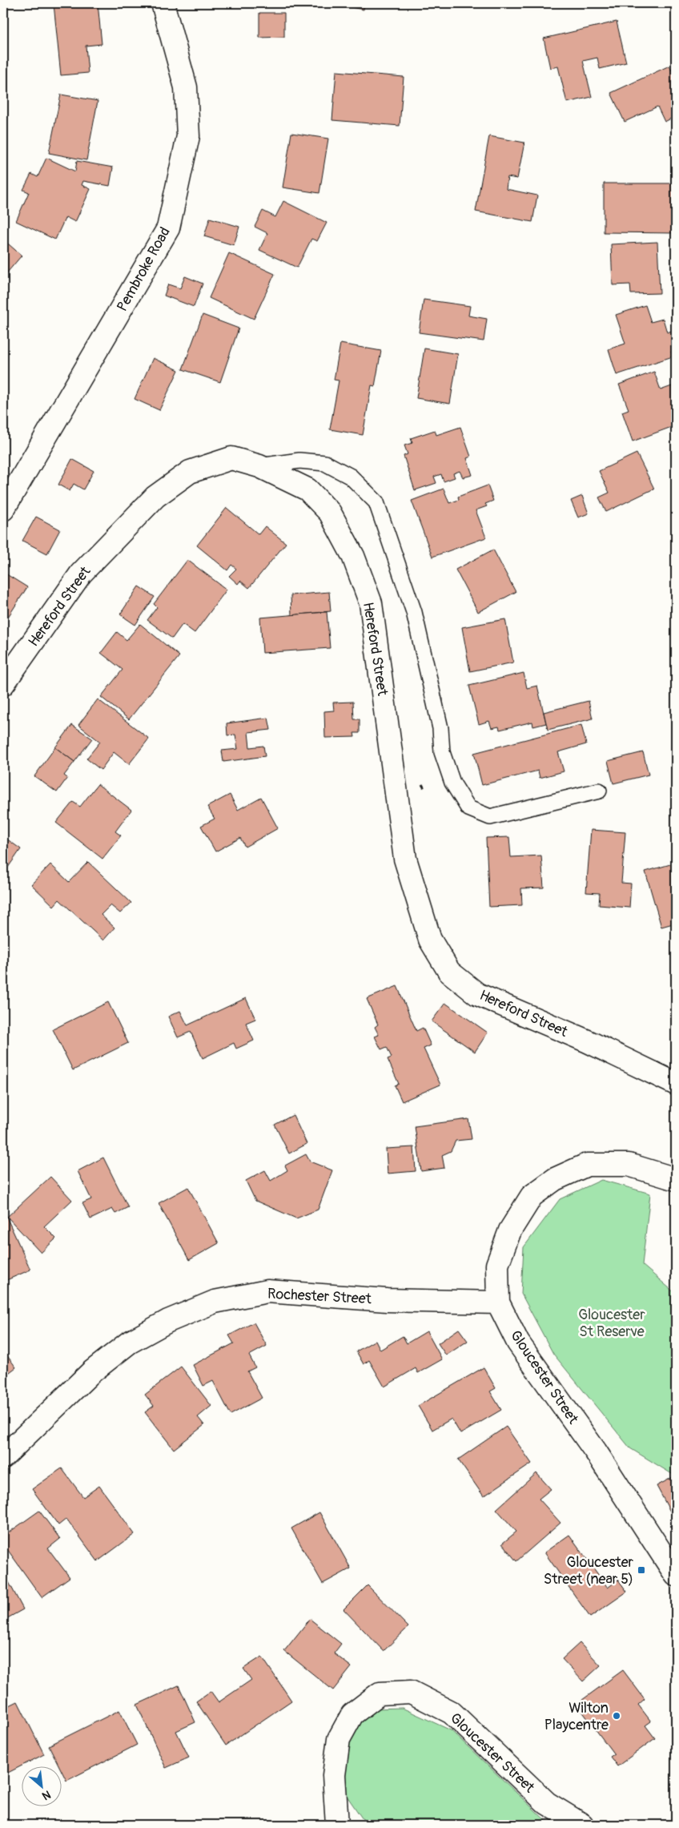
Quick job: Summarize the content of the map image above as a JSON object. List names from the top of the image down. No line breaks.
{"streets":{"street":["Pembroke Road","Hereford Street","Rochester Street","Gloucester Street"]},"crossings":[["Rochester Street","Gloucester Street"]],"parks":["Gloucester St Reserve"],"places":{"transit":["Gloucester Street (near 5)"],"other":["Wilton Playcentre"]},"north":"bottom right"}
